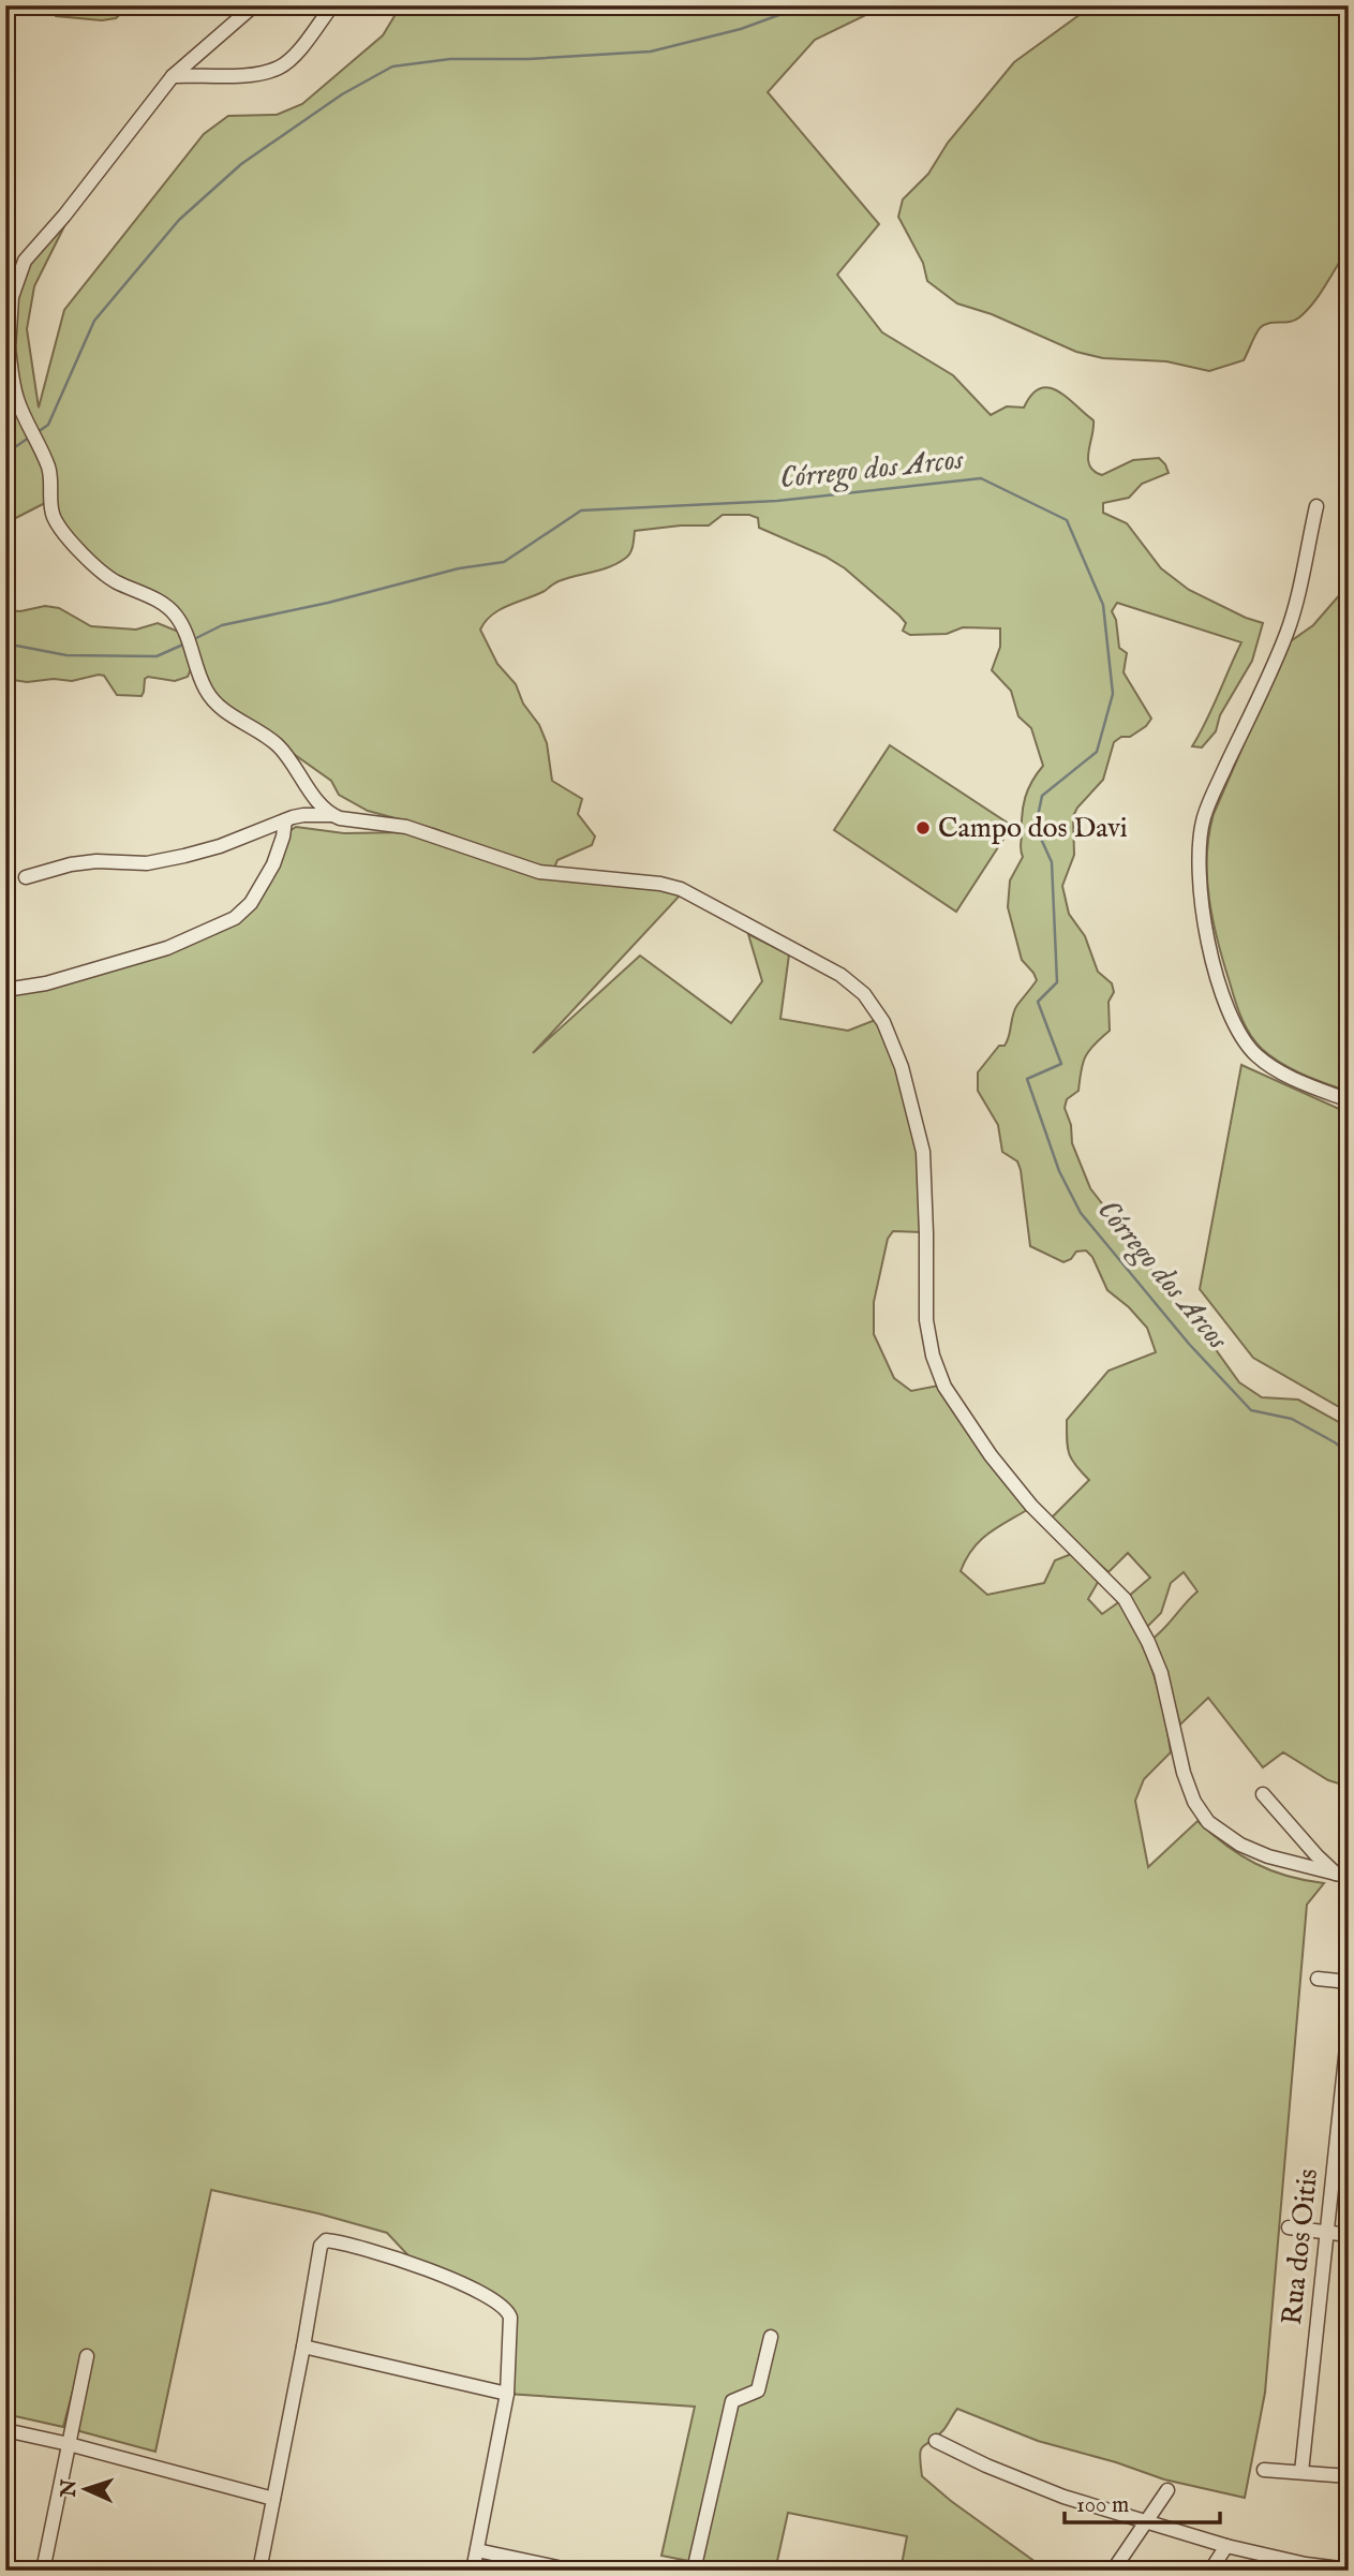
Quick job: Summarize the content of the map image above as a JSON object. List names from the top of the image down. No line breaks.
{"streets":{"street":["Rua dos Oitis"]},"water":["Córrego dos Arcos"],"places":["Campo dos Davi"],"scale_bar":"100 m","north":"left"}
